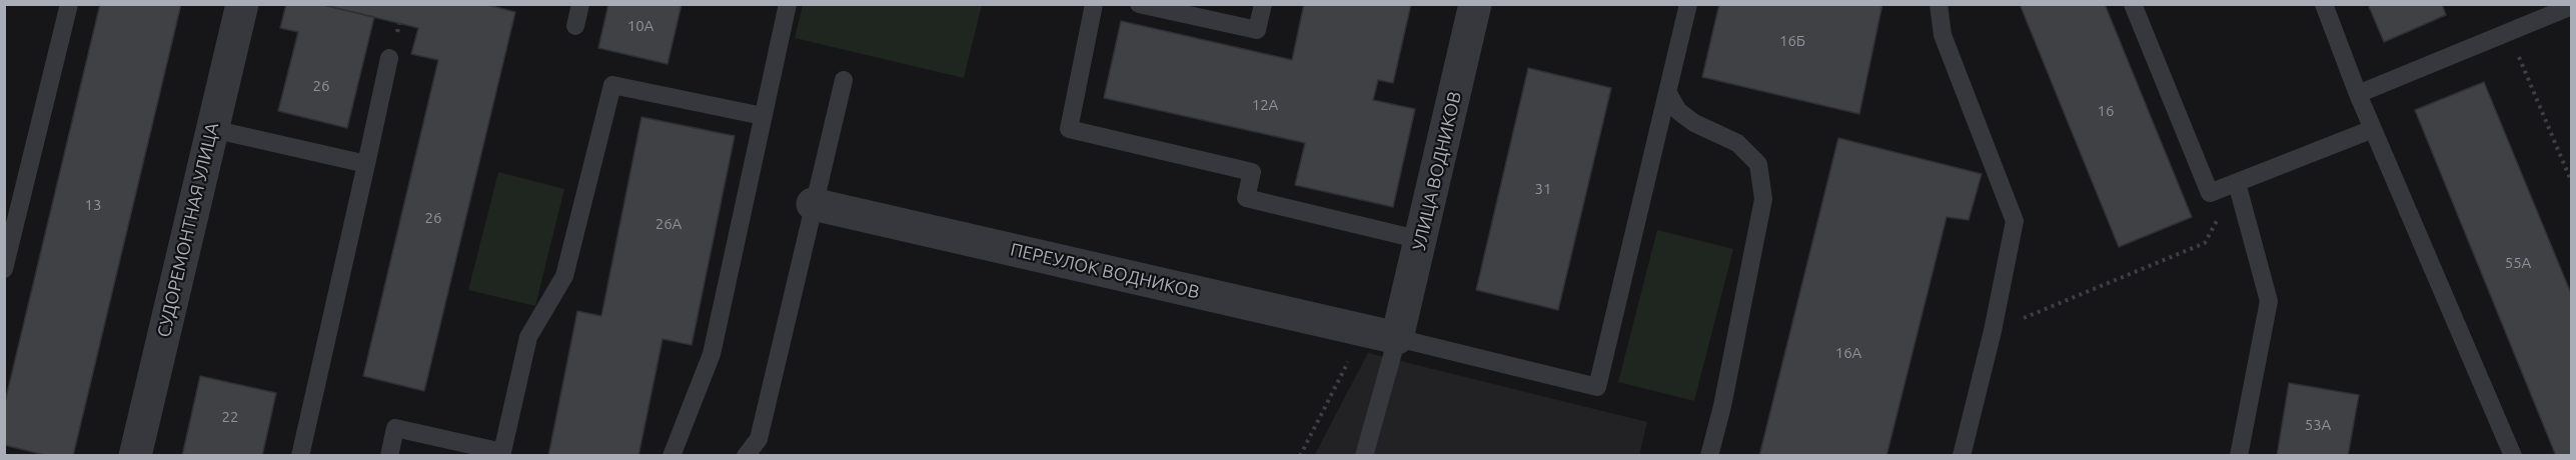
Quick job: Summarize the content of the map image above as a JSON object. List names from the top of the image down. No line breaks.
{"streets":{"street":["УЛИЦА ВОДНИКОВ","СУДОРЕМОНТНАЯ УЛИЦА","ПЕРЕУЛОК ВОДНИКОВ"]},"crossings":[["УЛИЦА ВОДНИКОВ","ПЕРЕУЛОК ВОДНИКОВ"]],"house_numbers":["10А","16Б","26","12А","16","31","13","26","26А","55А","16А","22","53А"]}
